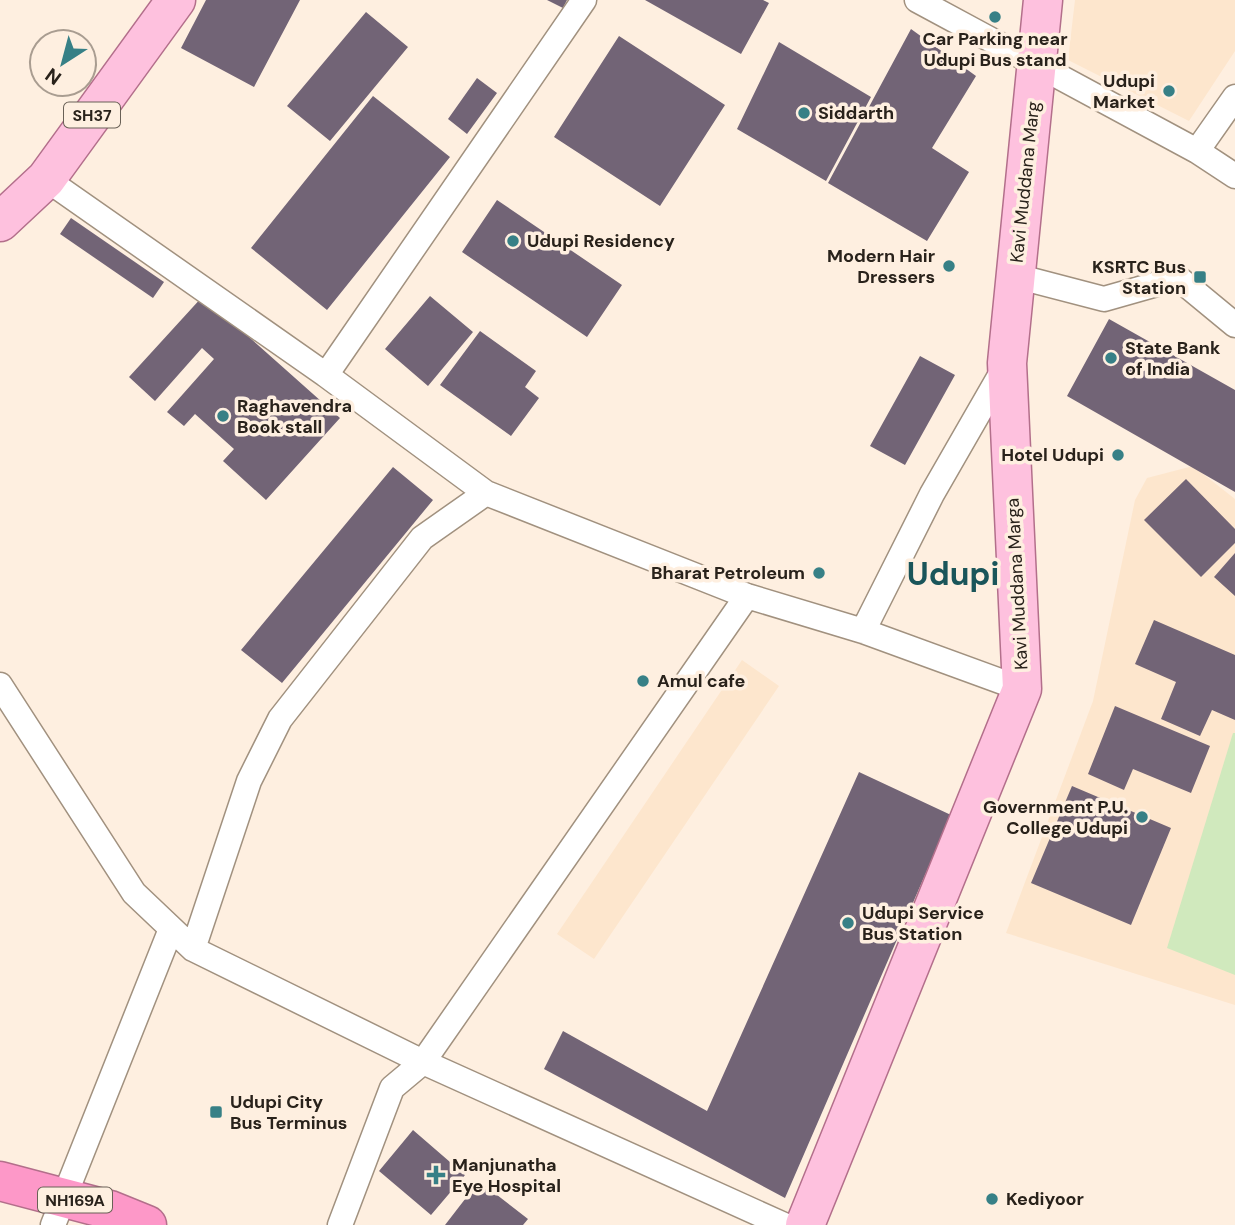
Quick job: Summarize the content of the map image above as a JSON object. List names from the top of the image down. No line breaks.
{"streets":{"highway":["NH169A"],"main road":["SH37","Kavi Muddana Marg","Kavi Muddana Marga"]},"crossings":[["Kavi Muddana Marg","Kavi Muddana Marga"]],"districts":["Udupi"],"places":{"other":["Car Parking near Udupi Bus stand","Udupi Market","Siddarth","Udupi Residency","Modern Hair Dressers","State Bank of India","Raghavendra Book stall","Hotel Udupi","Bharat Petroleum","Amul cafe","Government P.U. College Udupi","Udupi Service Bus Station","Kediyoor"],"transit":["KSRTC Bus Station","Udupi City Bus Terminus"],"health":["Manjunatha Eye Hospital"]},"north":"bottom left"}
